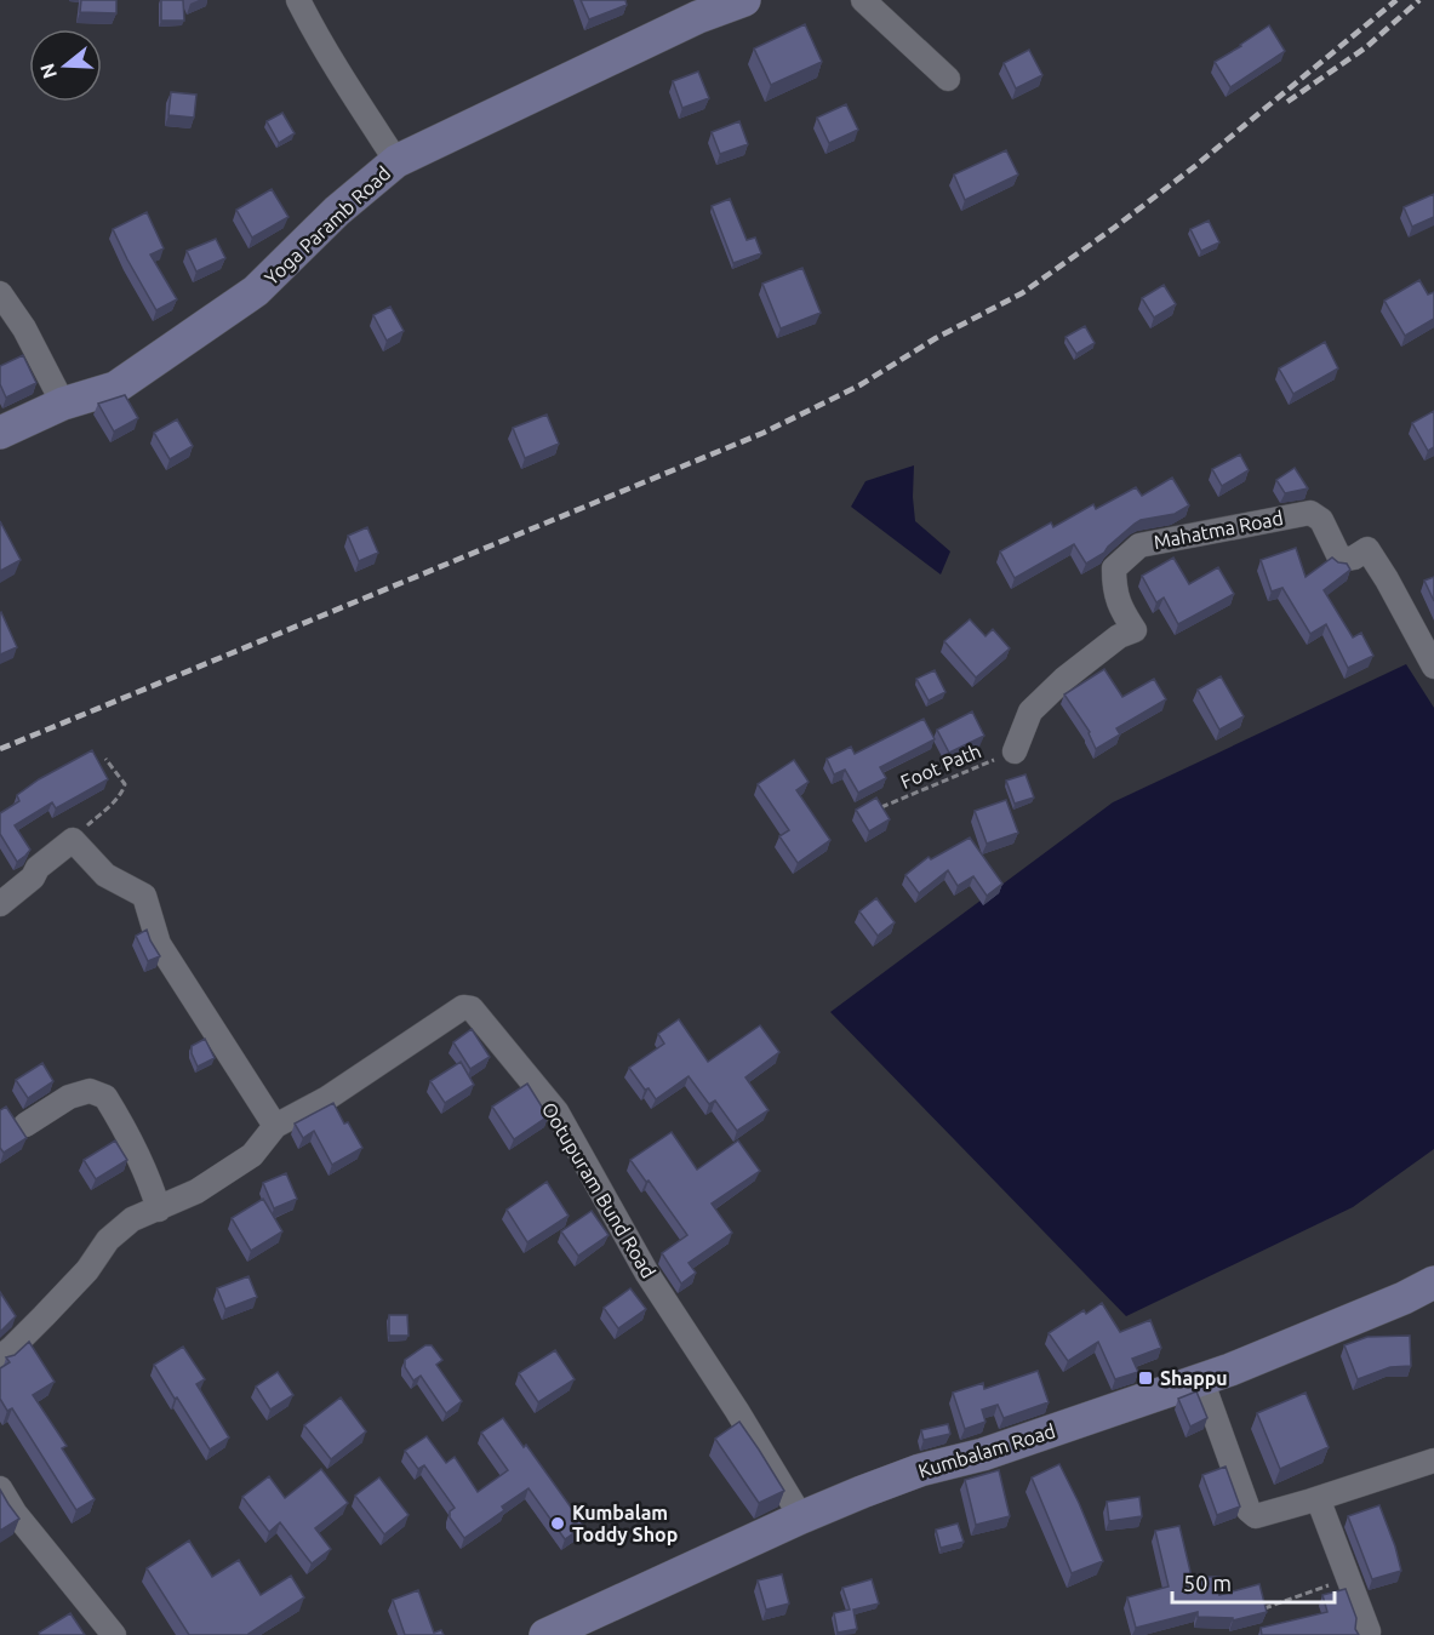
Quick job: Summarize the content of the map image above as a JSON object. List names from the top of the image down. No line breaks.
{"streets":{"main road":["Yoga Paramb Road","Kumbalam Road"],"street":["Mahatma Road","Ootupuram Bund Road"],"path":["Foot Path"]},"crossings":[["Mahatma Road","Foot Path"],["Ootupuram Bund Road","Kumbalam Road"]],"places":{"transit":["Shappu"],"other":["Kumbalam Toddy Shop"]},"scale_bar":"50 m","north":"left"}
